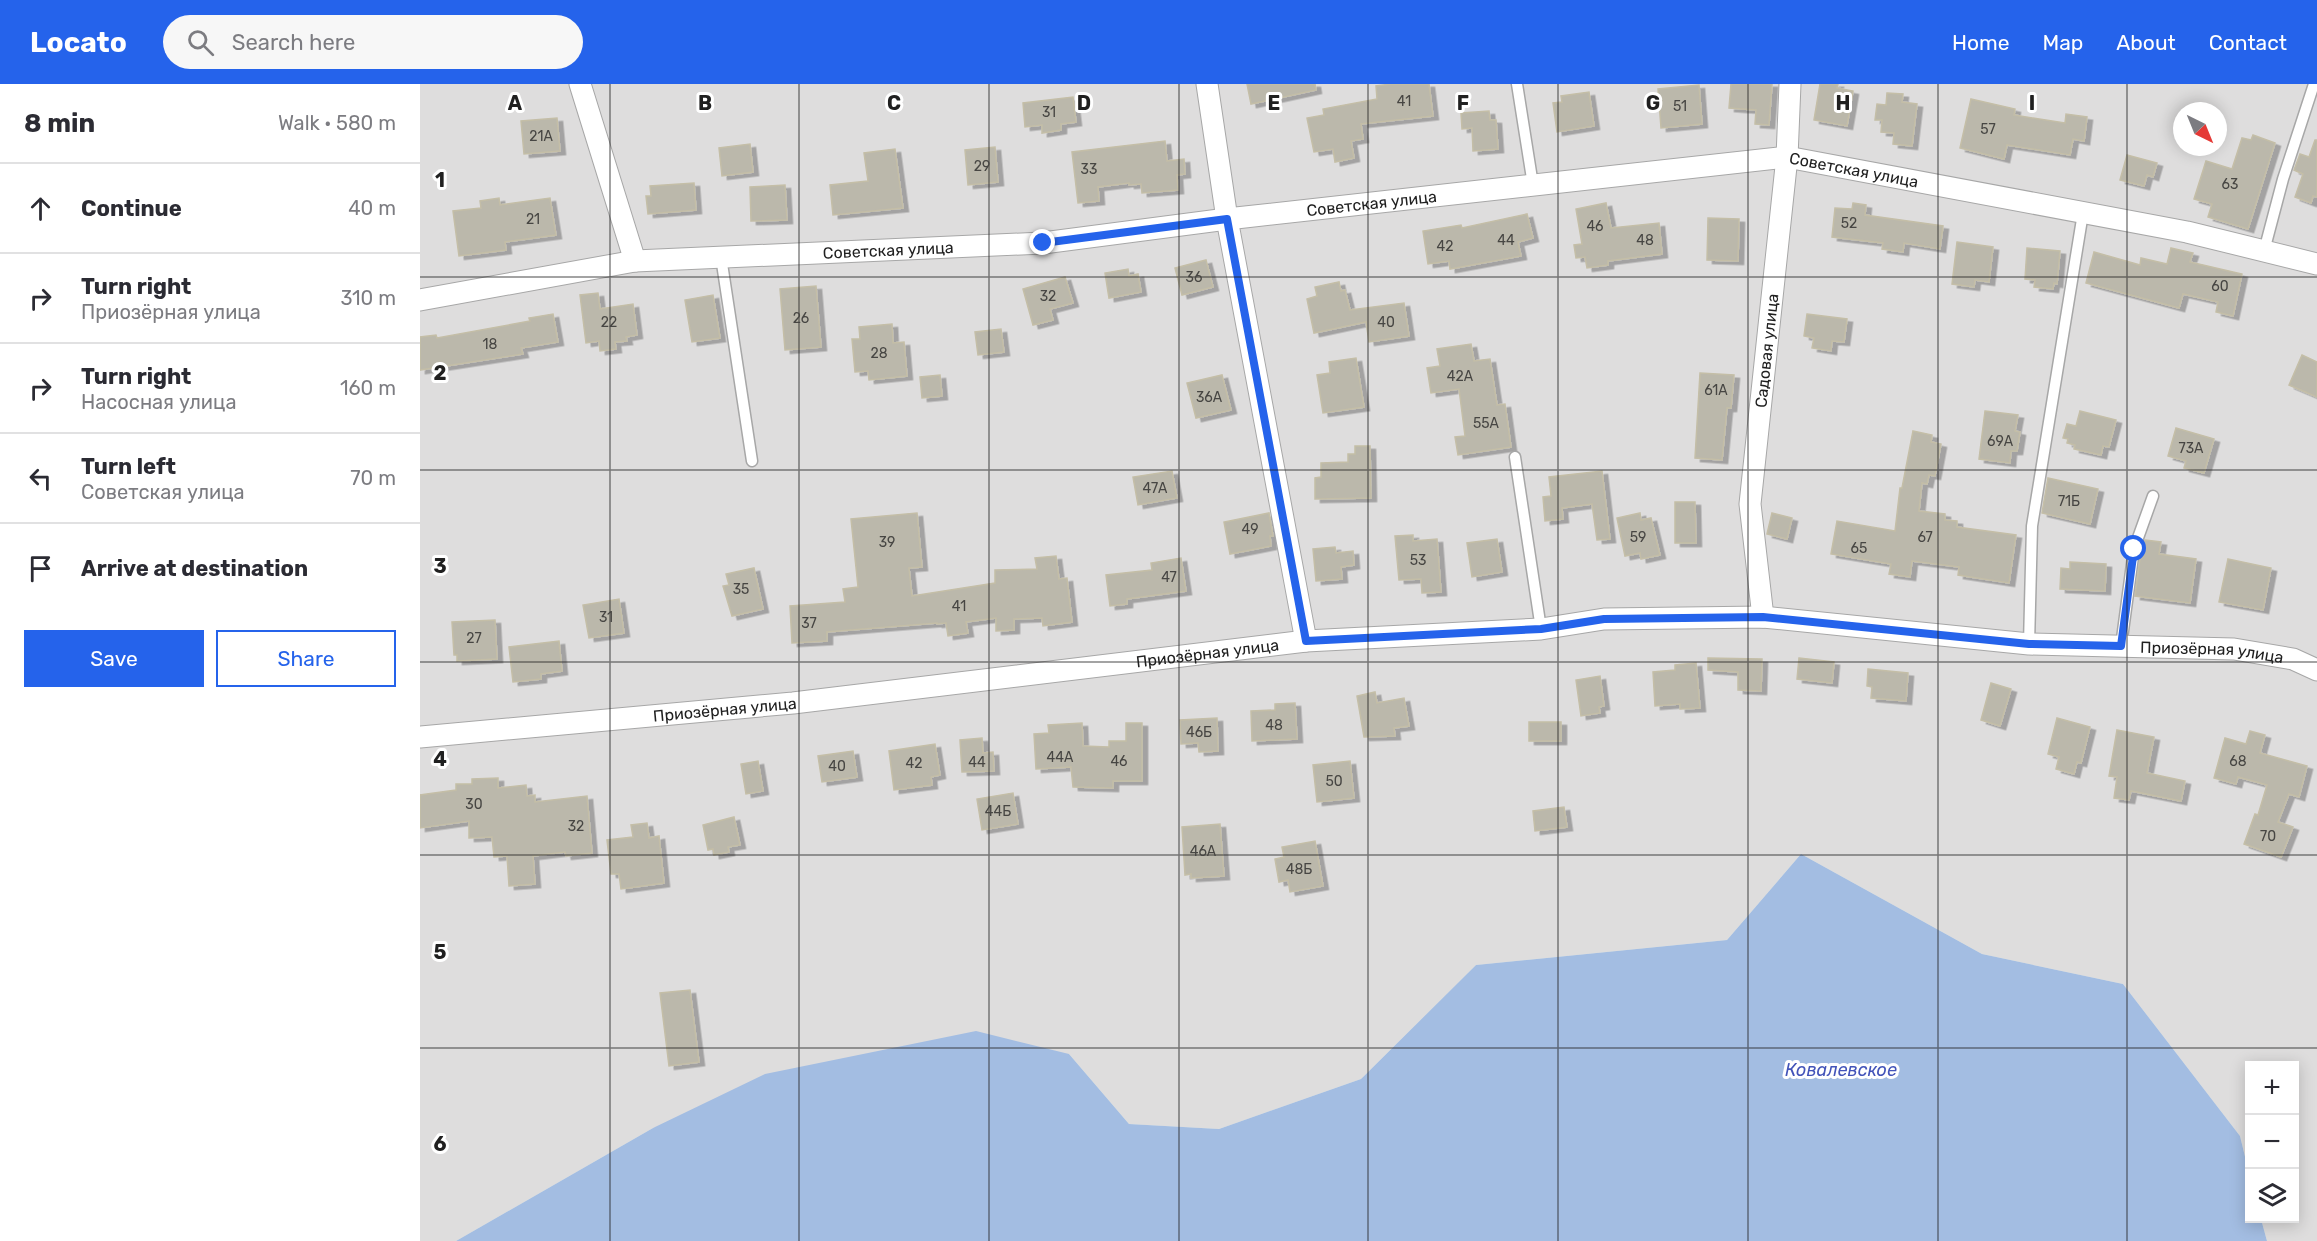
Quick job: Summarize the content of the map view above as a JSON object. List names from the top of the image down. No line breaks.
{"streets":{"street":["Советская улица","Садовая улица","Приозёрная улица"]},"crossings":[["Советская улица","Садовая улица"],["Садовая улица","Приозёрная улица"]],"water":["Ковалевское"],"house_numbers":["41","51","31","57","21А","29","33","63","21","52","46","44","48","42","36","60","32","26","22","40","18","28","42А","61А","36А","55А","69А","73А","47А","71Б","49","59","67","39","65","53","47","35","41","31","37","27","48","46Б","44А","46","68","44","42","40","50","30","44Б","32","70","46А","48Б"],"north":"bottom right","page":{"header":"Locato","search":"Search here","nav":["Home","Map","About","Contact"],"heading":["8 min","Walk · 580 m"],"list":[["Continue","40 m"],["Turn right","Приозёрная улица","310 m"],["Turn right","Насосная улица","160 m"],["Turn left","Советская улица","70 m"],"Arrive at destination"],"buttons":["Save","Share"],"map_buttons":["+","−"]},"grid":{"columns":["A","B","C","D","E","F","G","H","I"],"rows":["1","2","3","4","5","6"]}}
